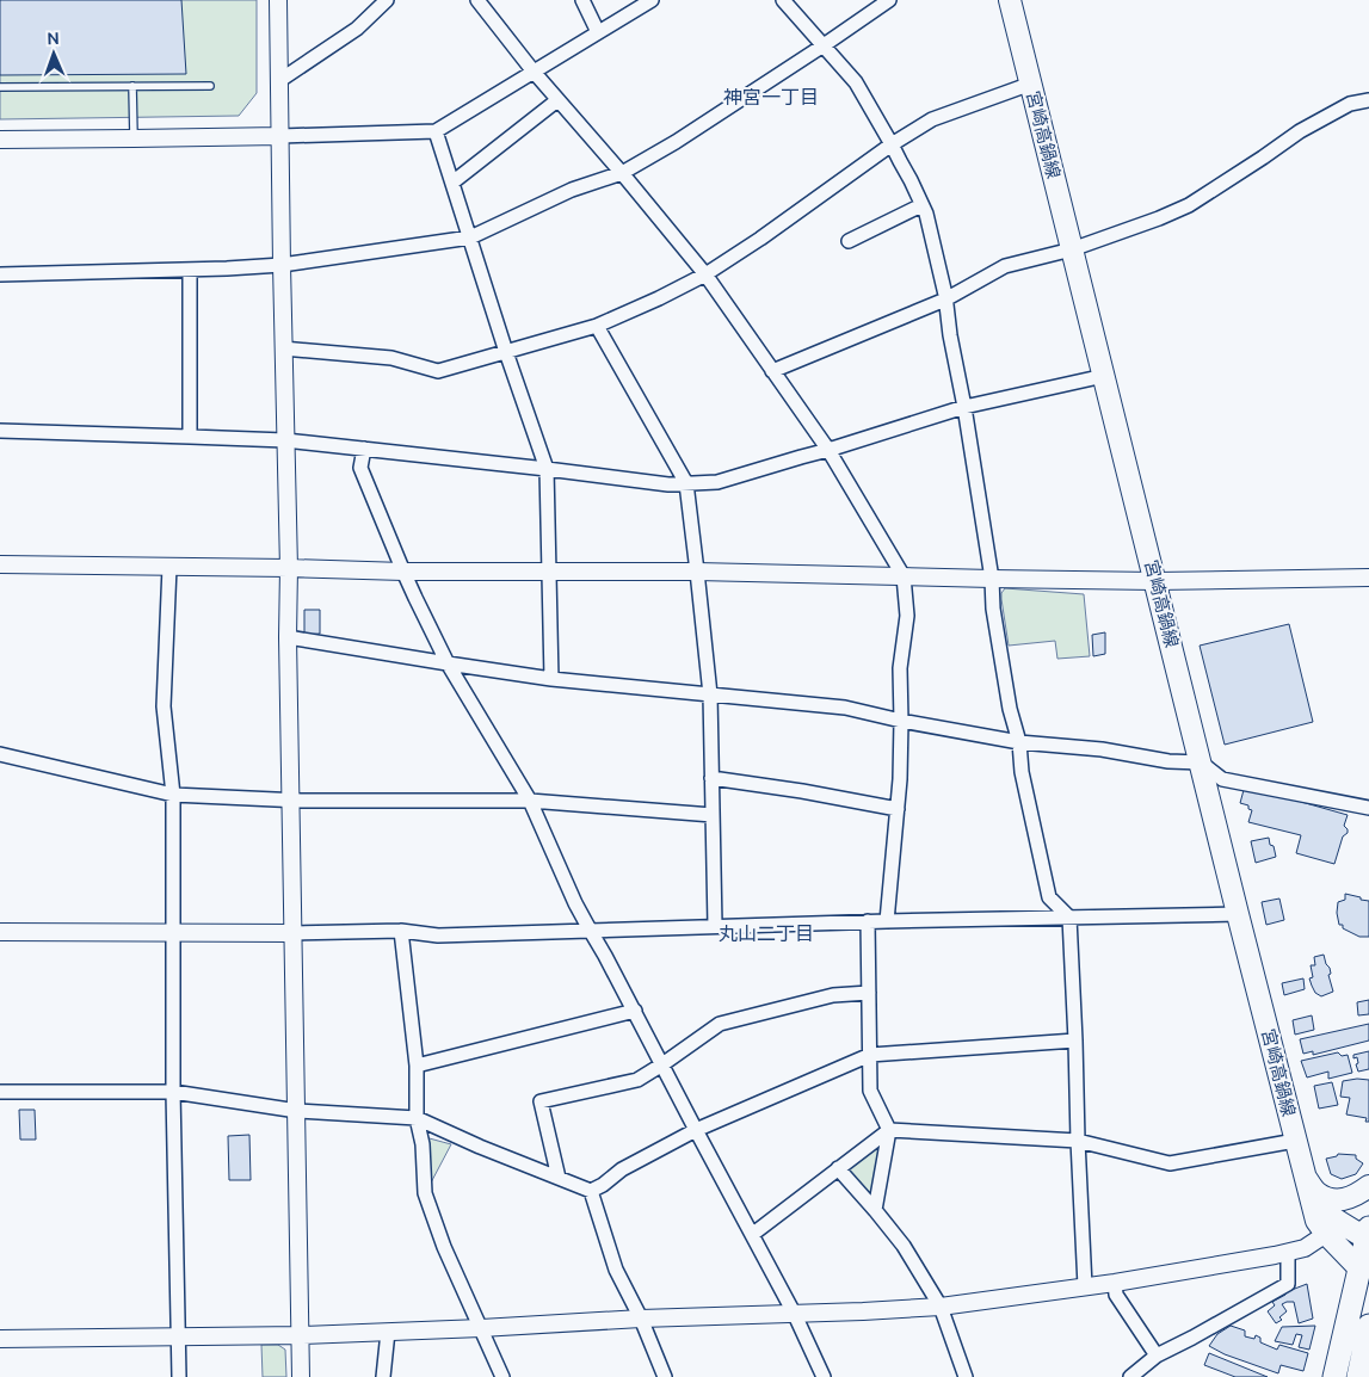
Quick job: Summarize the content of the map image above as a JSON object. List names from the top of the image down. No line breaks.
{"streets":{"main road":["宮崎高鍋線"]},"districts":["神宮一丁目","丸山二丁目"],"north":"top"}
